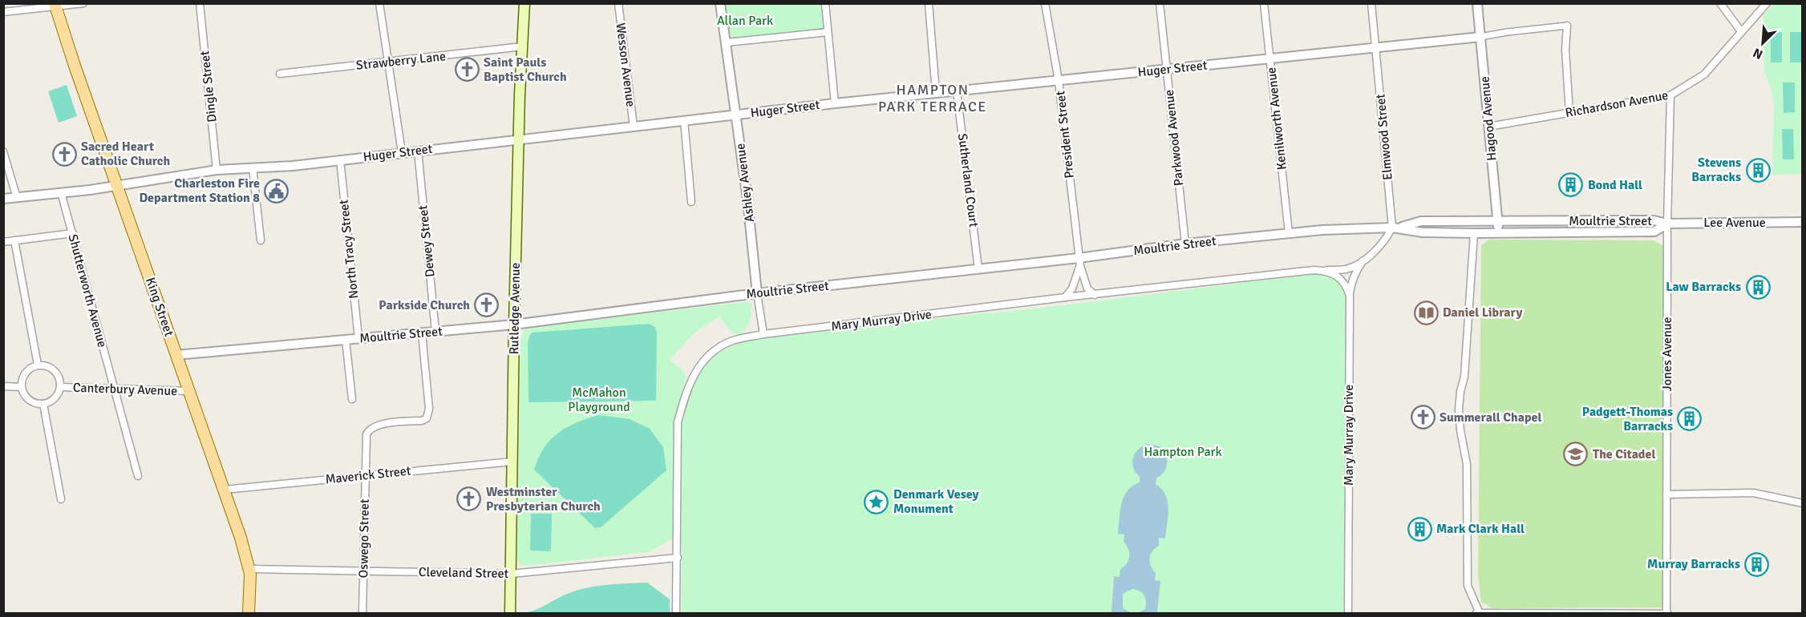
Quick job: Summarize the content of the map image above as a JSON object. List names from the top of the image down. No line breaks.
{"streets":{"main road":["King Street","Rutledge Avenue"],"street":["Strawberry Lane","Wesson Avenue","Huger Street","Dingle Street","Richardson Avenue","Kenilworth Avenue","Hagood Avenue","President Street","Elmwood Street","Parkwood Avenue","Sutherland Court","Ashley Avenue","Moultrie Street","Lee Avenue","Dewey Street","North Tracy Street","Shutterworth Avenue","Mary Murray Drive","Jones Avenue","Canterbury Avenue","Maverick Street","Oswego Street","Cleveland Street"]},"crossings":[["Strawberry Lane","Rutledge Avenue"],["Wesson Avenue","Huger Street"],["Huger Street","Dingle Street"],["Huger Street","Kenilworth Avenue"],["Huger Street","Hagood Avenue"],["Huger Street","President Street"],["Huger Street","Elmwood Street"],["Huger Street","Parkwood Avenue"],["Huger Street","Sutherland Court"],["Huger Street","Ashley Avenue"],["Huger Street","Dewey Street"],["Huger Street","North Tracy Street"],["Huger Street","Shutterworth Avenue"],["Huger Street","King Street"],["Huger Street","Rutledge Avenue"],["Richardson Avenue","Hagood Avenue"],["Richardson Avenue","Jones Avenue"],["Kenilworth Avenue","Moultrie Street"],["Hagood Avenue","Moultrie Street"],["President Street","Moultrie Street"],["President Street","Mary Murray Drive"],["Elmwood Street","Moultrie Street"],["Parkwood Avenue","Moultrie Street"],["Sutherland Court","Moultrie Street"],["Ashley Avenue","Moultrie Street"],["Ashley Avenue","Mary Murray Drive"],["Moultrie Street","Lee Avenue"],["Moultrie Street","Dewey Street"],["Moultrie Street","North Tracy Street"],["Moultrie Street","King Street"],["Moultrie Street","Rutledge Avenue"],["Moultrie Street","Jones Avenue"],["Moultrie Street","Oswego Street"],["Lee Avenue","Jones Avenue"],["Shutterworth Avenue","Canterbury Avenue"],["King Street","Canterbury Avenue"],["King Street","Maverick Street"],["King Street","Cleveland Street"],["Rutledge Avenue","Maverick Street"],["Rutledge Avenue","Cleveland Street"],["Mary Murray Drive","Cleveland Street"],["Maverick Street","Oswego Street"],["Oswego Street","Cleveland Street"]],"districts":["HAMPTON PARK TERRACE"],"parks":["Allan Park","McMahon Playground","Hampton Park"],"places":{"church":["Saint Pauls Baptist Church","Sacred Heart Catholic Church","Parkside Church","Summerall Chapel","Westminster Presbyterian Church"],"building":["Stevens Barracks","Bond Hall","Law Barracks","Padgett-Thomas Barracks","Mark Clark Hall","Murray Barracks"],"public building":["Charleston Fire Department Station 8"],"library":["Daniel Library"],"school or university":["The Citadel"],"place":["Denmark Vesey Monument"]},"north":"bottom left"}
